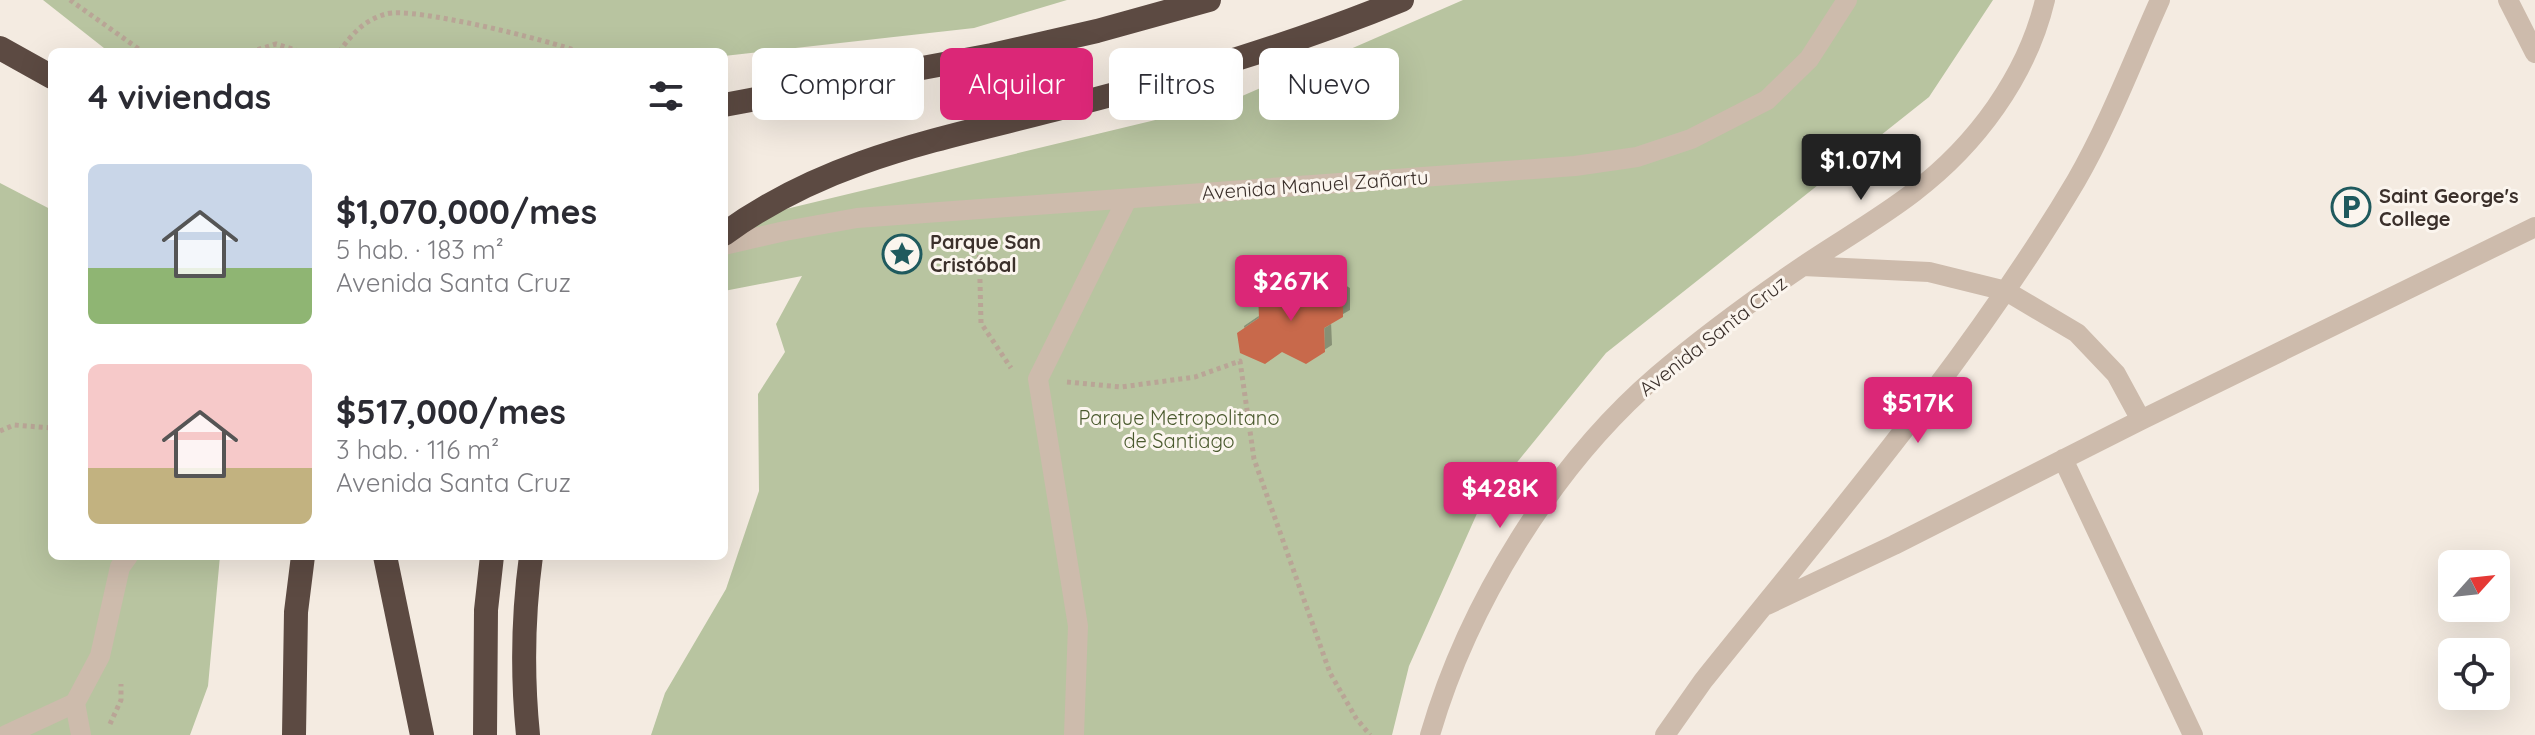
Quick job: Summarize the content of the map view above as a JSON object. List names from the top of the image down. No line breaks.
{"streets":{"street":["Avenida Manuel Zañartu","Avenida Santa Cruz"]},"parks":["Parque Metropolitano de Santiago"],"places":{"parking":["Saint George's College"],"place":["Parque San Cristóbal"]},"north":"top right","page":{"chip":["Comprar","Alquilar","Filtros","Nuevo"],"heading":"4 viviendas","price":["$1.07M","$267K","$517K","$428K"],"list":[{"name":"$1,070,000/mes","note":"5 hab. · 183 m² · Avenida Santa Cruz"},{"name":"$517,000/mes","note":"3 hab. · 116 m² · Avenida Santa Cruz"}]}}
